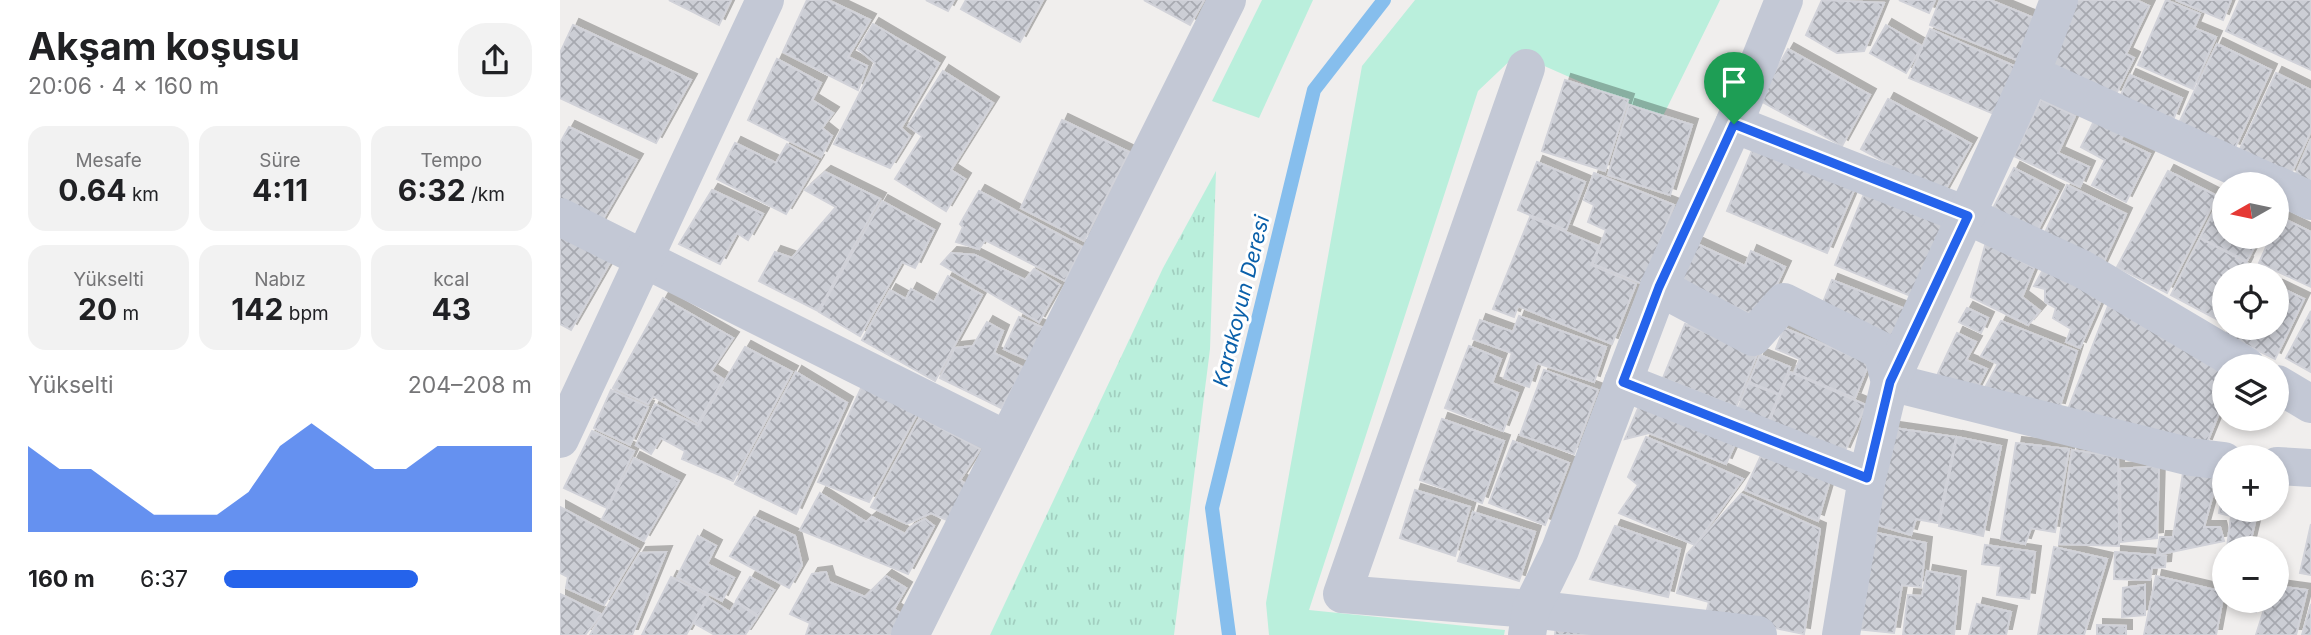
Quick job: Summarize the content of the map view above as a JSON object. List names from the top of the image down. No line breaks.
{"water":["Karakoyun Deresi"],"north":"left","page":{"heading":["Akşam koşusu","20:06 · 4 × 160 m"],"stats":[["Mesafe","0.64 km"],["Süre","4:11"],["Tempo","6:32 /km"],["Yükselti","20 m"],["Nabız","142 bpm"],["kcal","43"]],"map_buttons":["+","−"],"chart":["Yükselti","204–208 m"],"list":[{"name":"160 m","note":"6:37"}]}}
